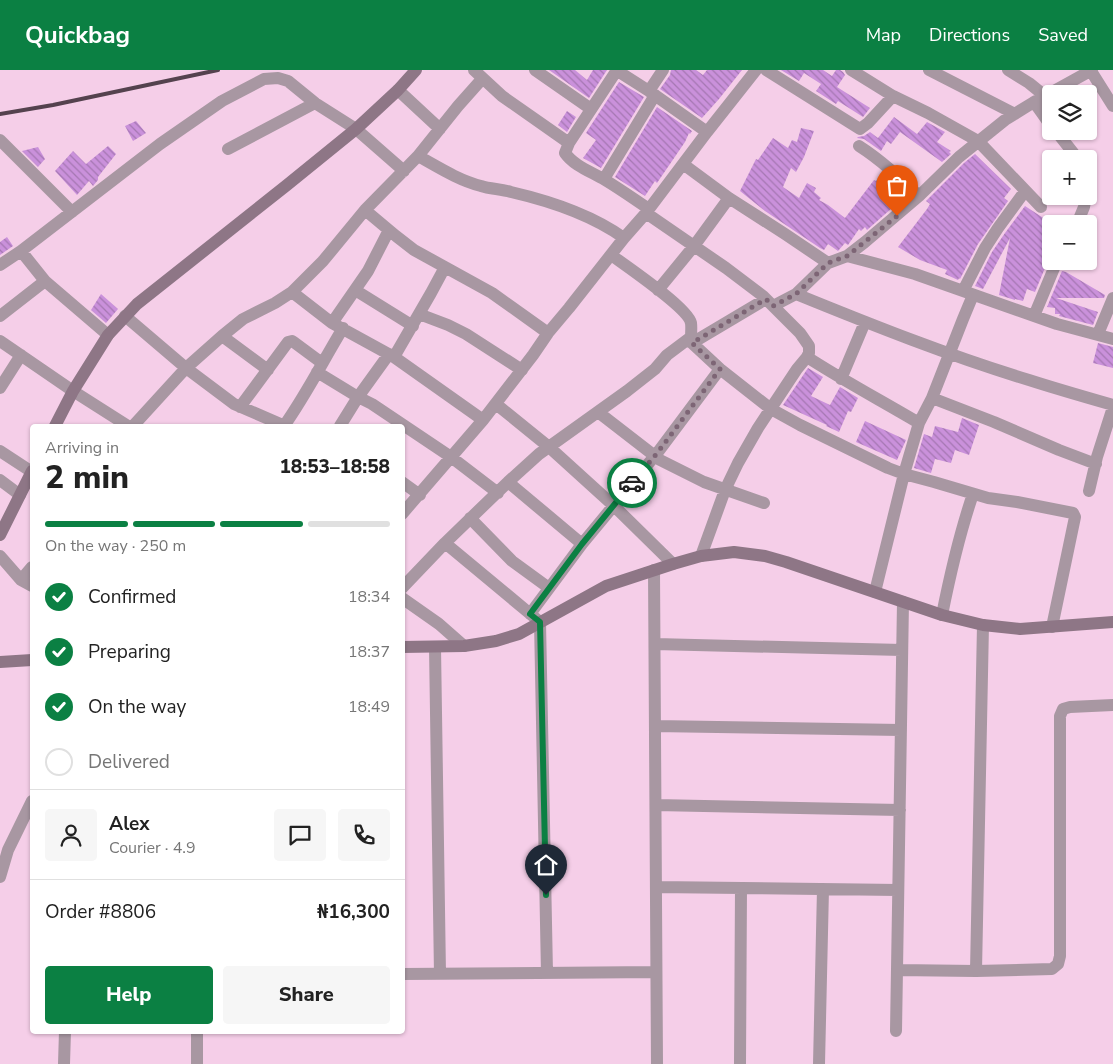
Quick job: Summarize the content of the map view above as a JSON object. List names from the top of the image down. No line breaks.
{"page":{"header":"Quickbag","nav":["Map","Directions","Saved"],"map_buttons":["+","−"],"heading":["2 min","Arriving in","18:53–18:58"],"panel":["Alex","Courier · 4.9","Order #8806","₦16,300"],"bar":"On the way · 250 m","list":[["Confirmed","18:34"],["Preparing","18:37"],["On the way","18:49"],"Delivered"],"buttons":["Help","Share"]}}
